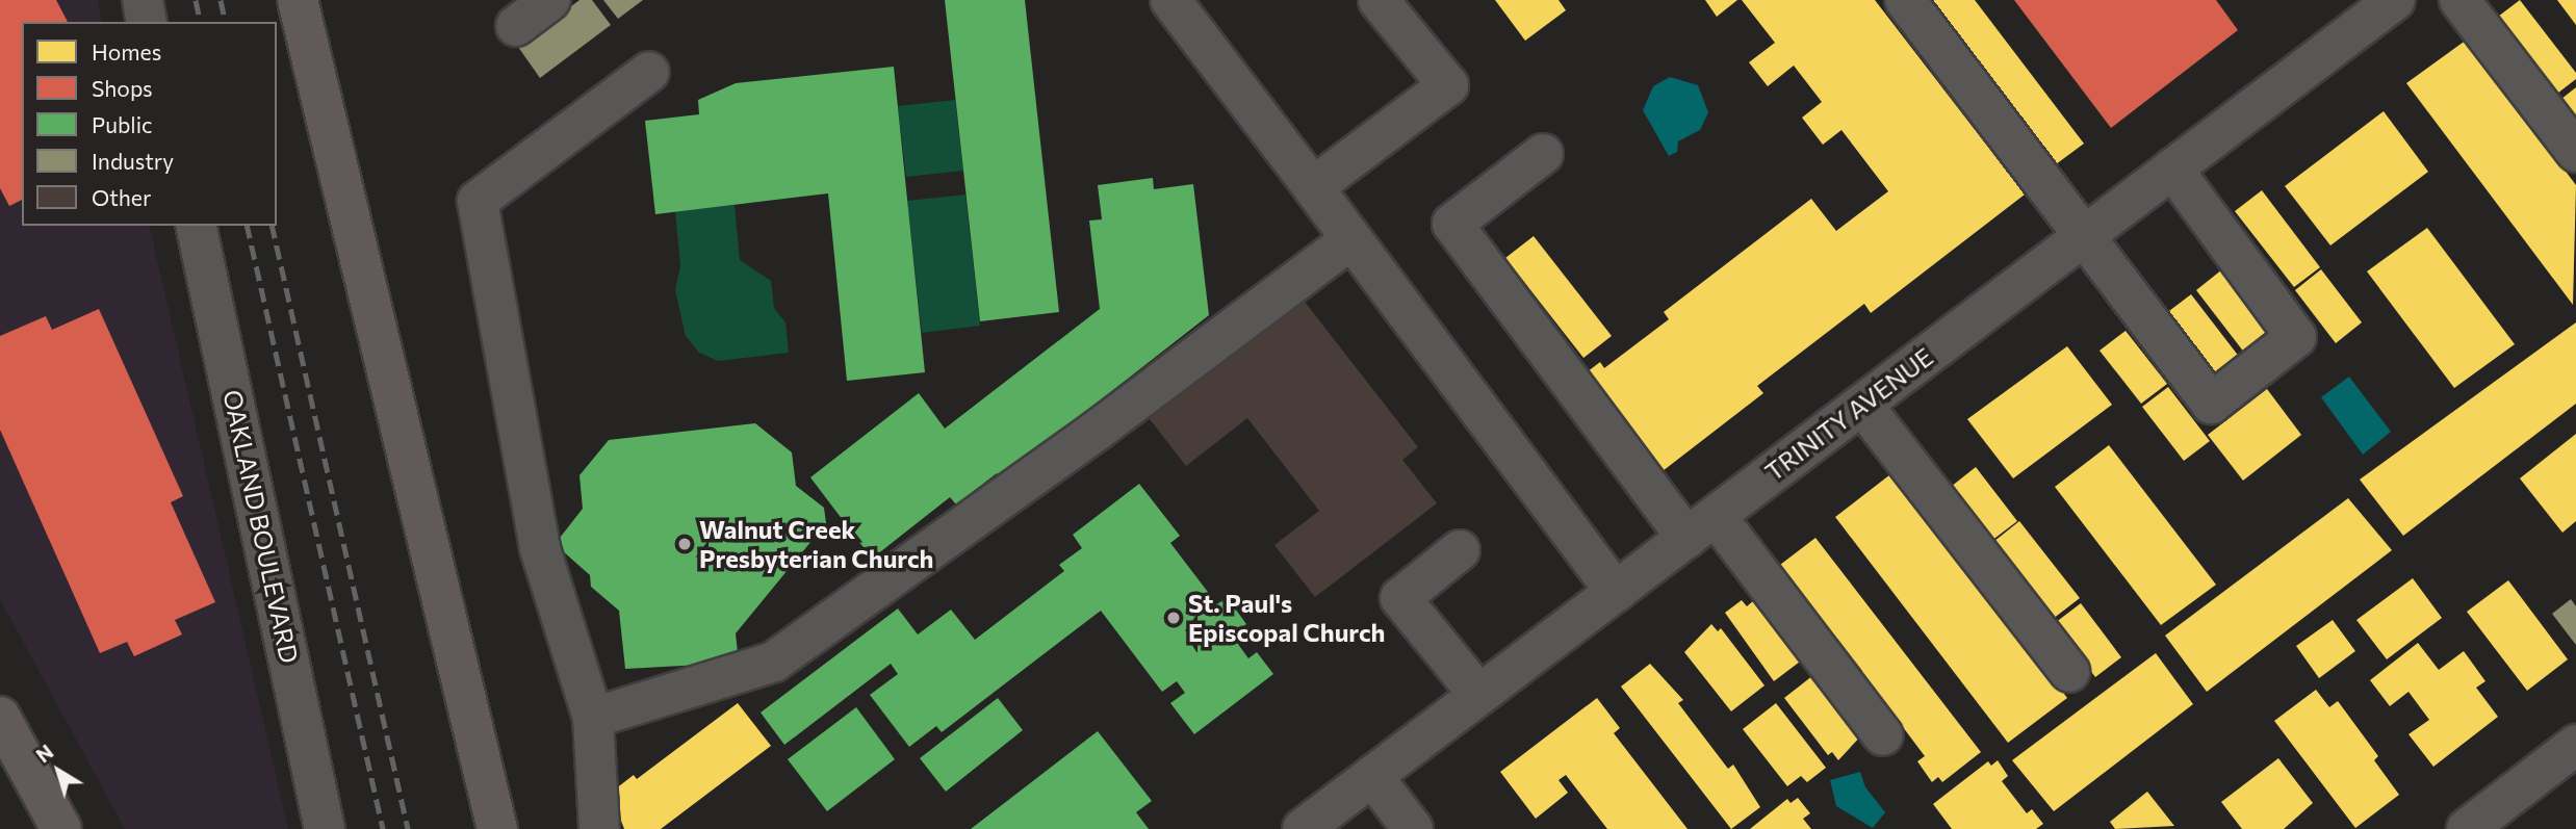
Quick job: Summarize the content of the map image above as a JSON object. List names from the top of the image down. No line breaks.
{"streets":{"street":["TRINITY AVENUE","OAKLAND BOULEVARD"]},"places":["Walnut Creek Presbyterian Church","St. Paul's Episcopal Church"],"legend":["Homes","Shops","Public","Industry","Other"],"north":"top left"}
